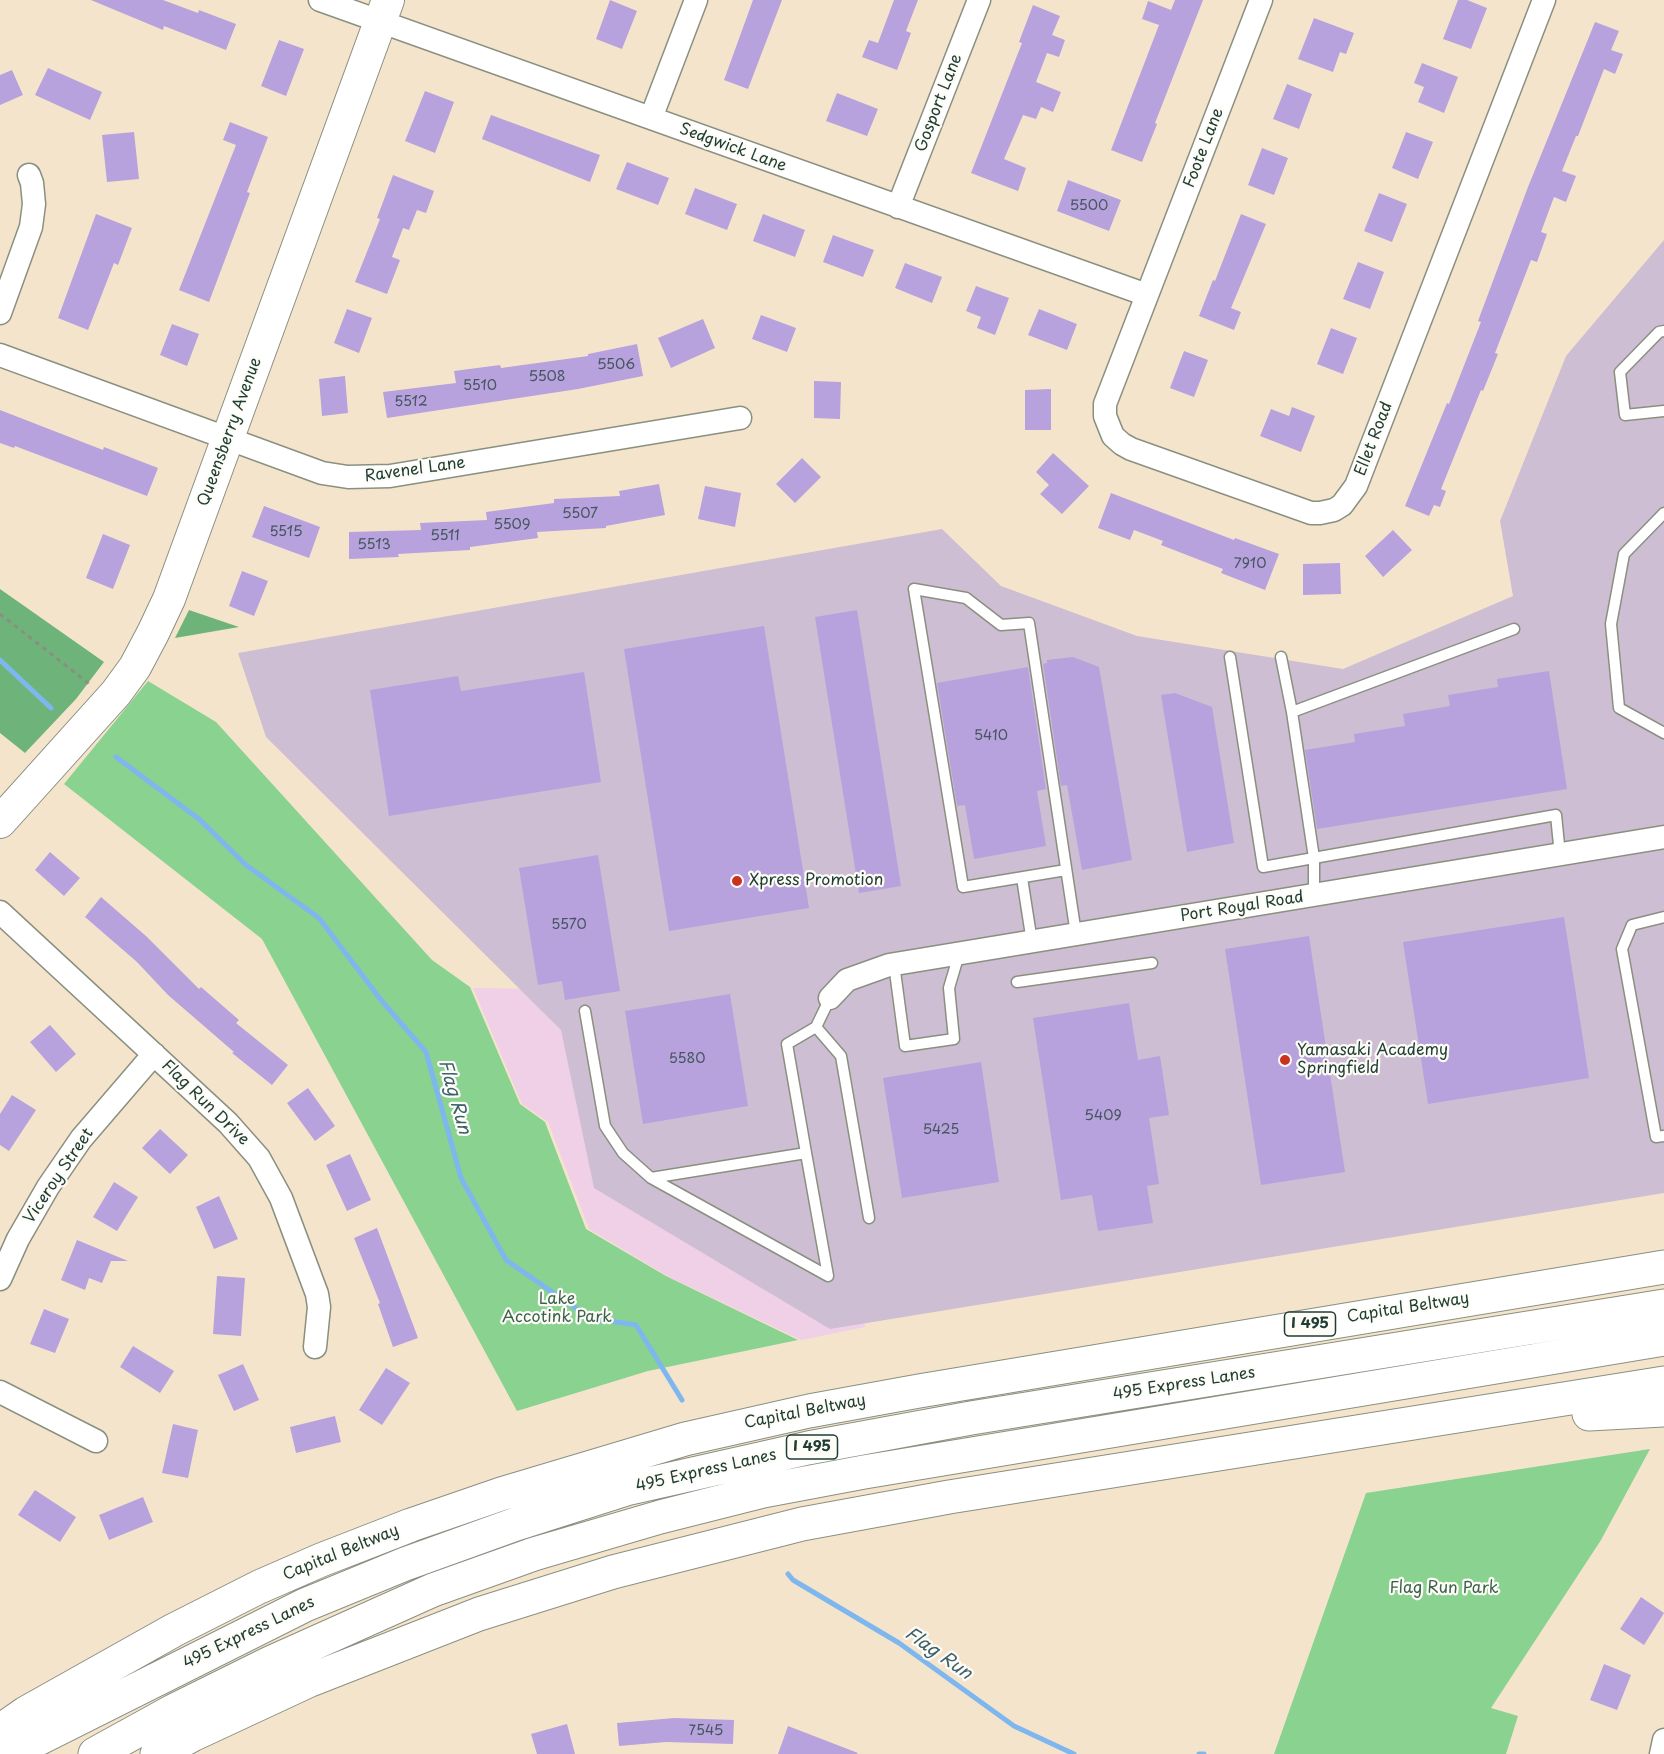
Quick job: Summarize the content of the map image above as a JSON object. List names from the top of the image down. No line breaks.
{"streets":{"highway":["Capital Beltway","I 495","495 Express Lanes"],"street":["Gosport Lane","Sedgwick Lane","Foote Lane","Queensberry Avenue","Ellet Road","Ravenel Lane","Port Royal Road","Flag Run Drive","Viceroy Street"]},"crossings":[["Gosport Lane","Sedgwick Lane"],["Sedgwick Lane","Foote Lane"],["Sedgwick Lane","Queensberry Avenue"],["Sedgwick Lane","Ellet Road"],["Foote Lane","Ellet Road"],["Queensberry Avenue","Ravenel Lane"],["Flag Run Drive","Viceroy Street"]],"water":["Flag Run"],"parks":["Lake Accotink Park","Flag Run Park"],"places":["Xpress Promotion","Yamasaki Academy Springfield"],"house_numbers":["5500","5506","5508","5510","5512","5507","5509","5515","5511","5513","7910","5410","5570","5580","5409","5425","7545"]}
